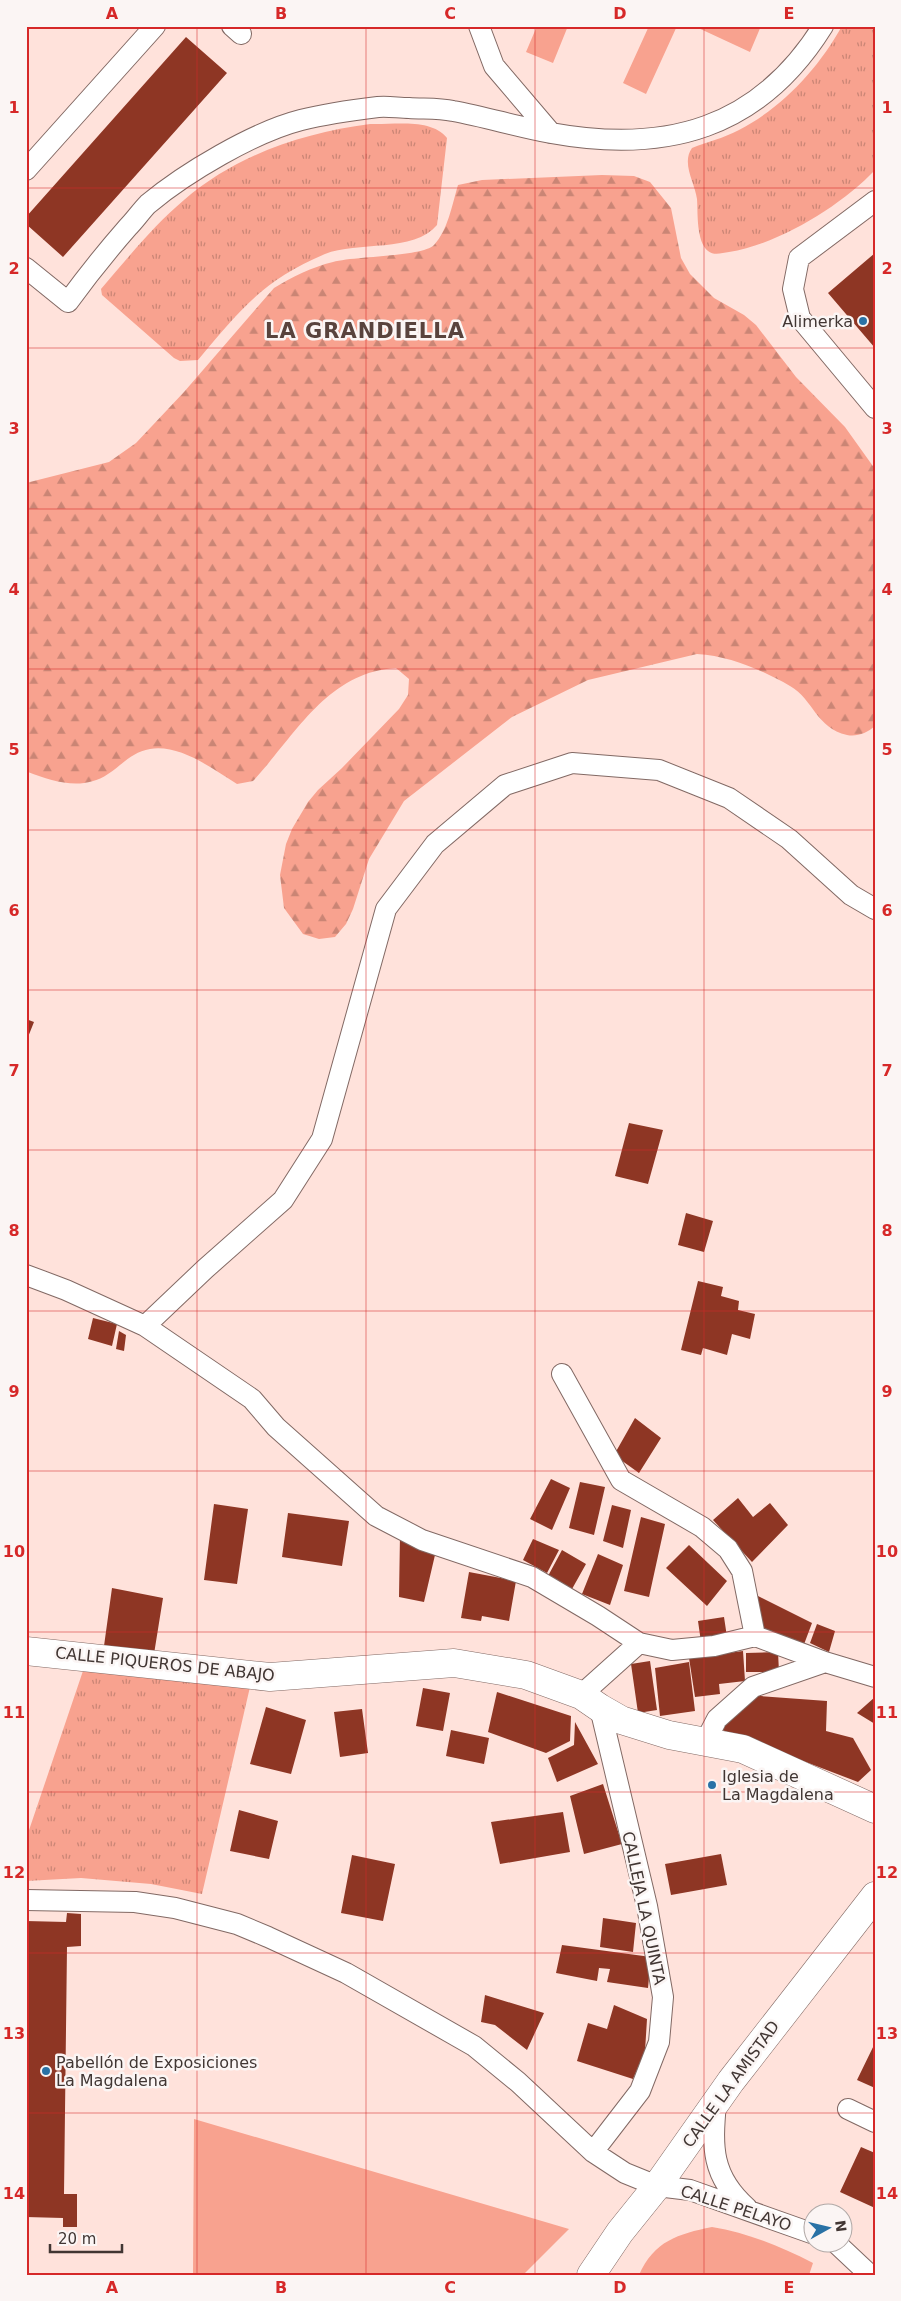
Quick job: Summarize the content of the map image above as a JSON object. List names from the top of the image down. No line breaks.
{"streets":{"street":["CALLE PIQUEROS DE ABAJO","CALLEJA LA QUINTA","CALLE LA AMISTAD","CALLE PELAYO"]},"crossings":[["CALLE PIQUEROS DE ABAJO","CALLEJA LA QUINTA"],["CALLEJA LA QUINTA","CALLE PELAYO"],["CALLE LA AMISTAD","CALLE PELAYO"]],"districts":["LA GRANDIELLA"],"places":["Alimerka","Iglesia de La Magdalena","Pabellón de Exposiciones La Magdalena"],"scale_bar":"20 m","north":"right","grid":{"columns":["A","B","C","D","E"],"rows":["1","2","3","4","5","6","7","8","9","10","11","12","13","14"]}}
